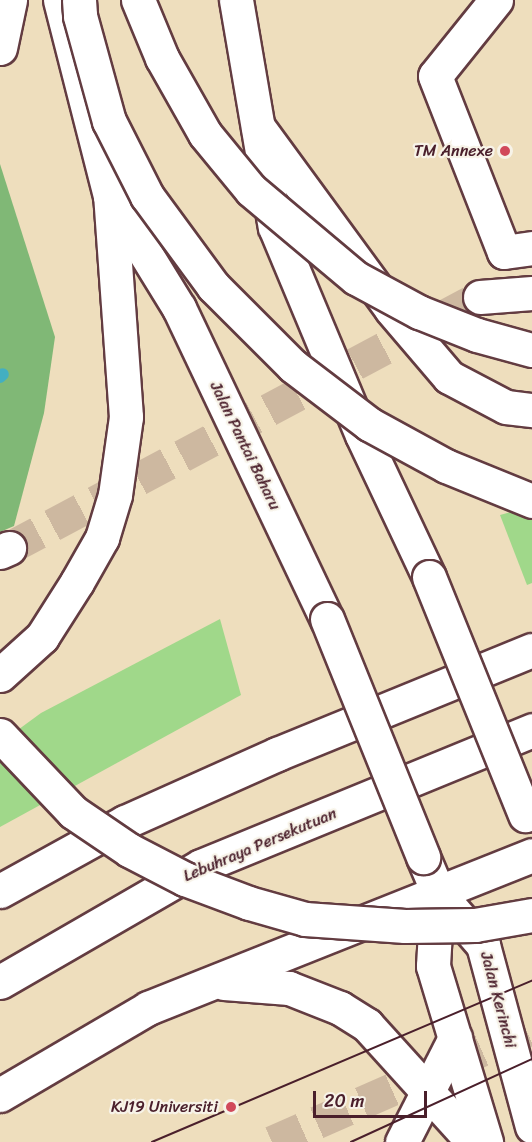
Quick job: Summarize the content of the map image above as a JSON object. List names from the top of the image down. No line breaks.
{"streets":{"main road":["Jalan Pantai Baharu","Lebuhraya Persekutuan","Jalan Kerinchi"]},"crossings":[["Jalan Pantai Baharu","Jalan Kerinchi"]],"places":["TM Annexe","KJ19 Universiti"],"scale_bar":"20 m"}
